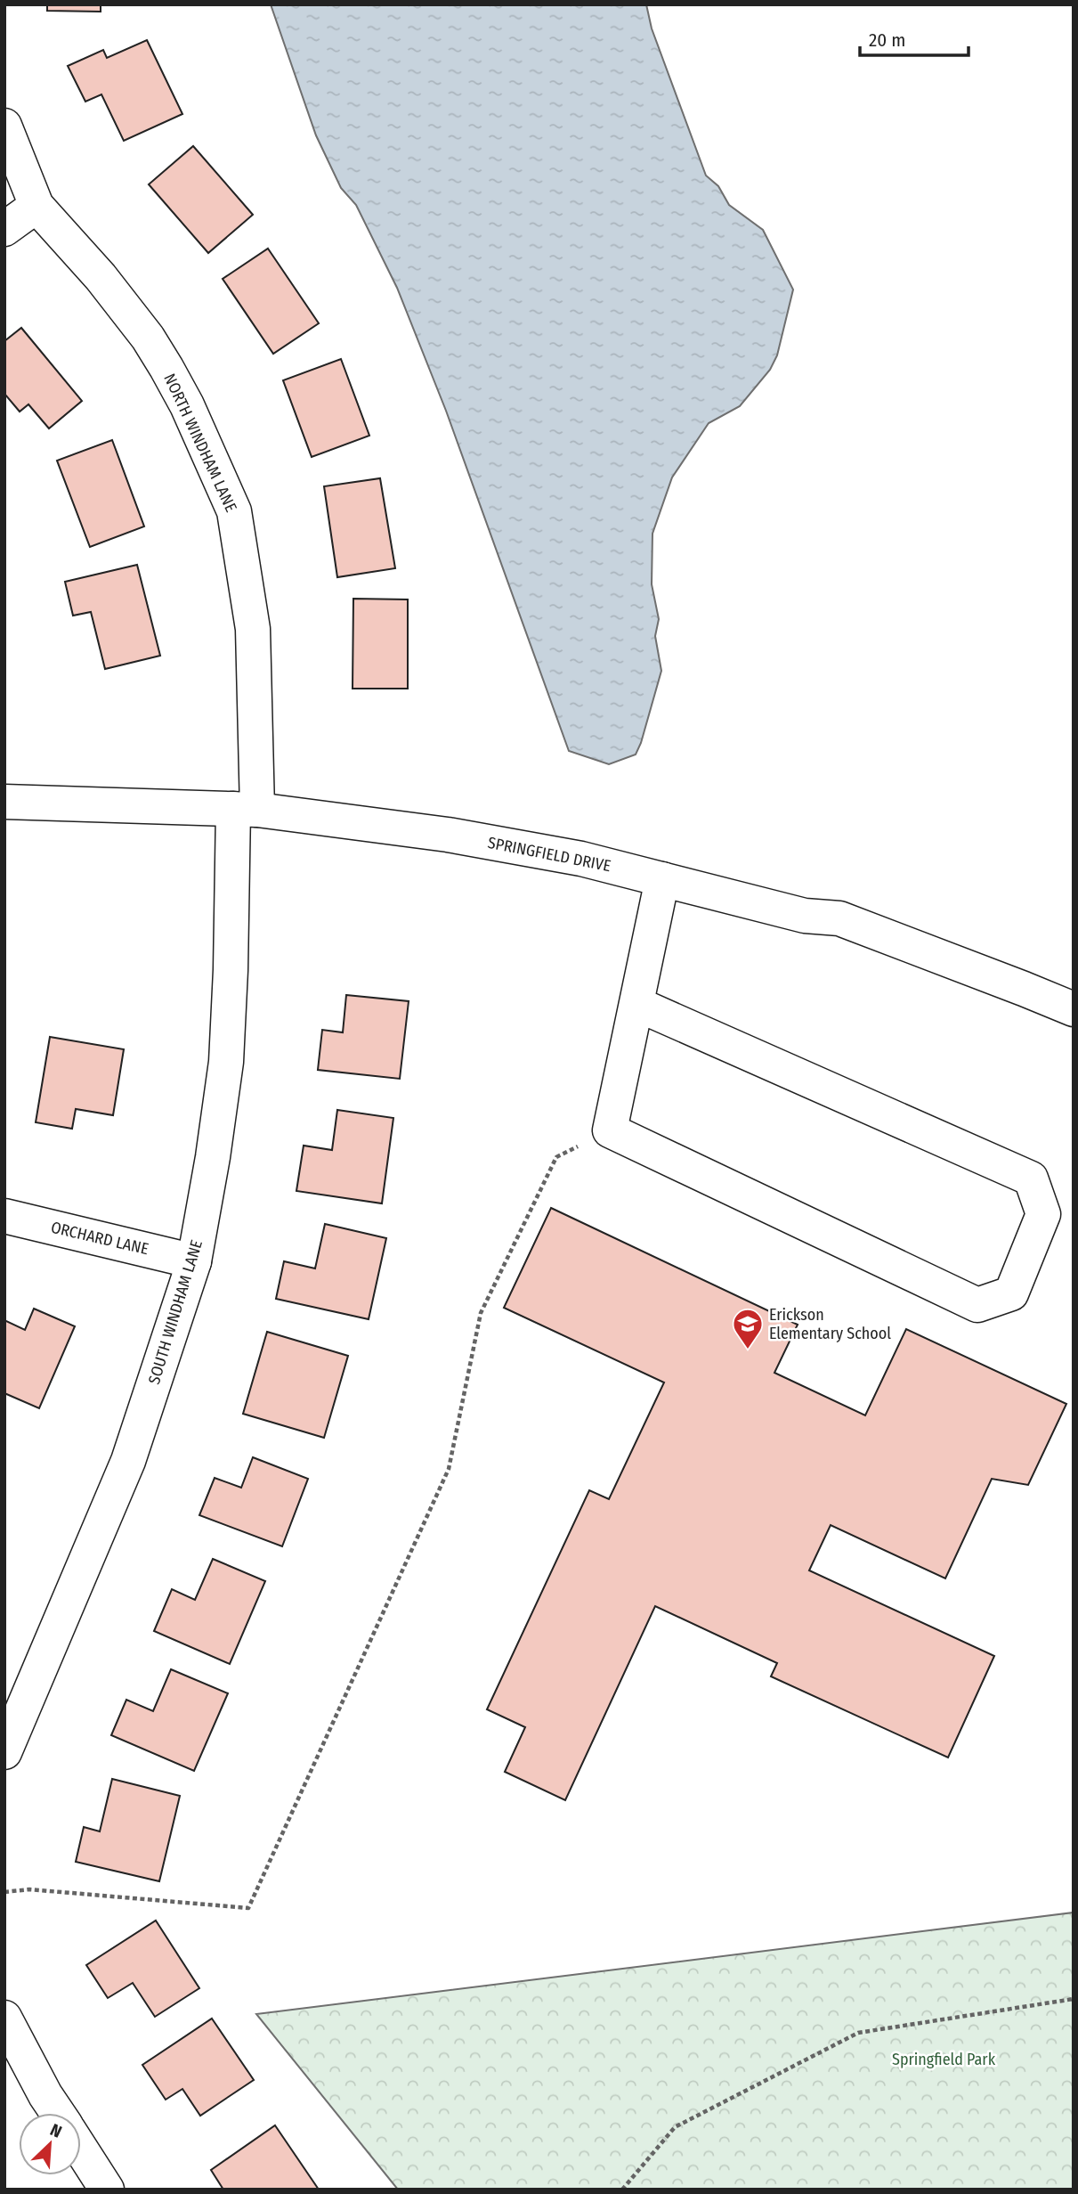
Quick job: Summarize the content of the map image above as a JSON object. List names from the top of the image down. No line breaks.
{"streets":{"street":["NORTH WINDHAM LANE","SPRINGFIELD DRIVE","ORCHARD LANE","SOUTH WINDHAM LANE"]},"crossings":[["NORTH WINDHAM LANE","SPRINGFIELD DRIVE"],["NORTH WINDHAM LANE","SOUTH WINDHAM LANE"],["SPRINGFIELD DRIVE","SOUTH WINDHAM LANE"],["ORCHARD LANE","SOUTH WINDHAM LANE"]],"parks":["Springfield Park"],"places":{"school or university":["Erickson Elementary School"]},"scale_bar":"20 m","north":"top right"}
